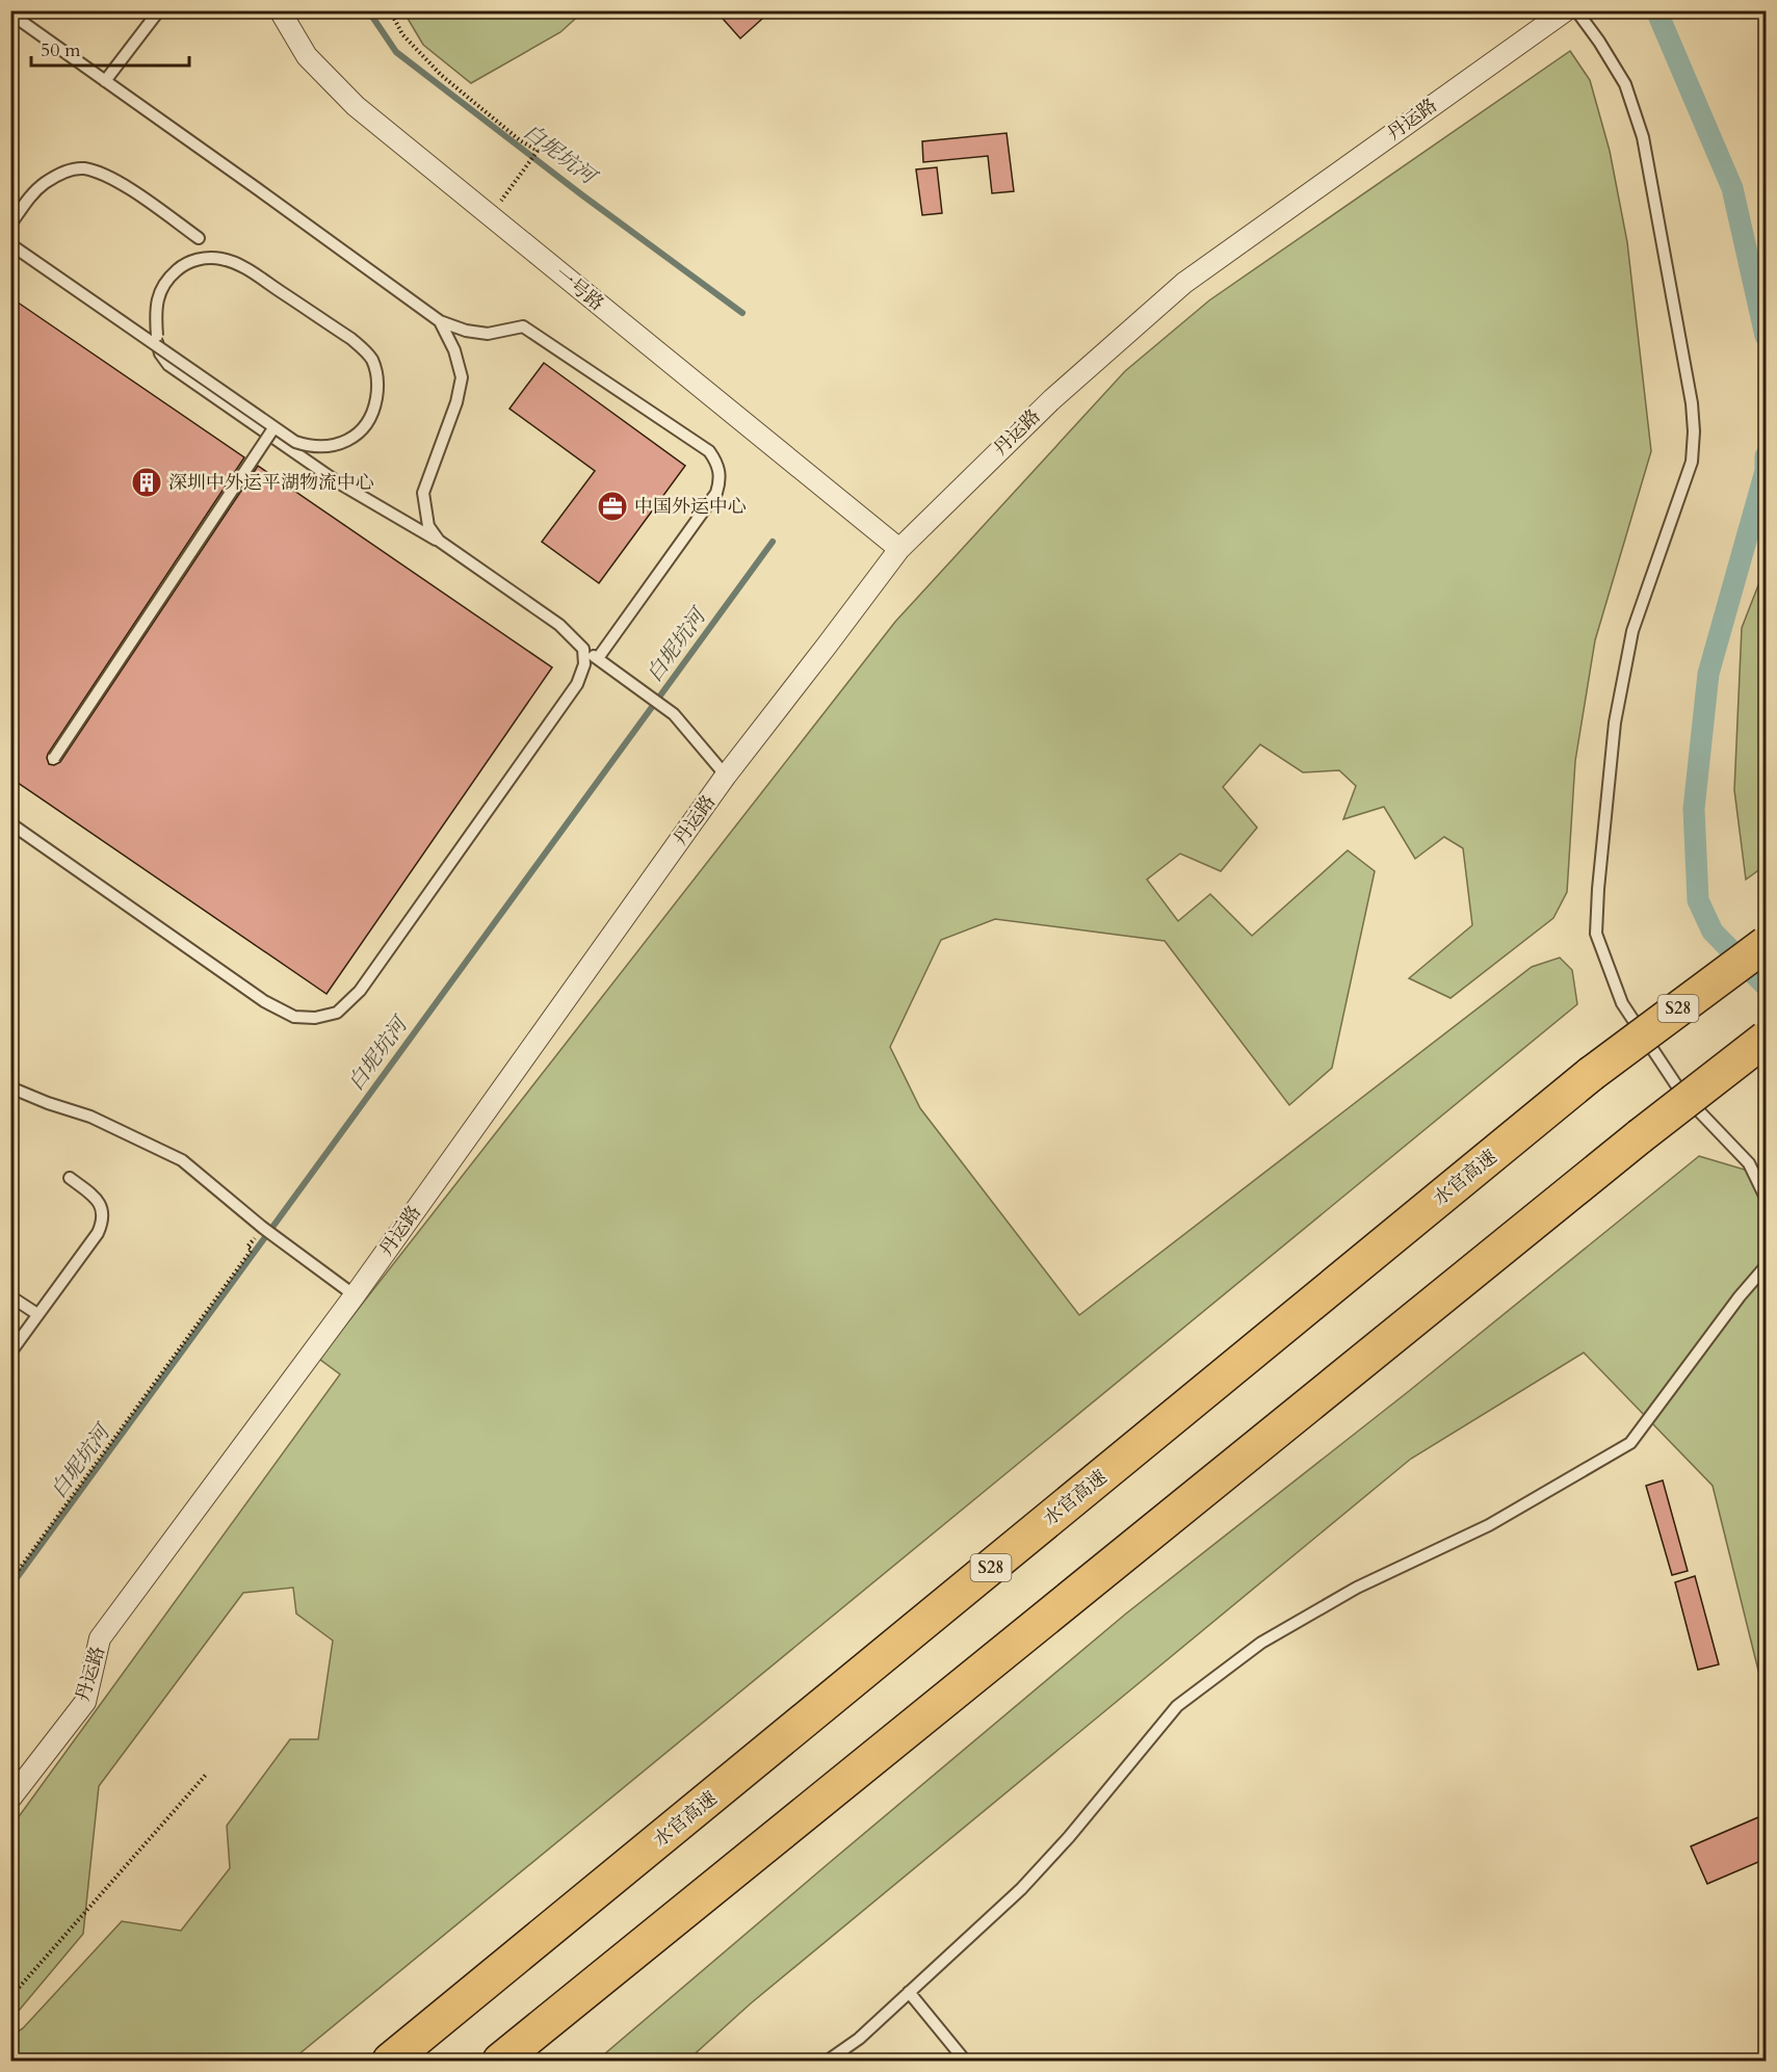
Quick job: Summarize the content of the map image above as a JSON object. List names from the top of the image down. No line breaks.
{"streets":{"highway":["S28","水官高速"],"street":["丹运路","一号路"]},"crossings":[["丹运路","一号路"]],"water":["白坭坑河"],"places":{"building":["深圳中外运平湖物流中心"],"office":["中国外运中心"]},"scale_bar":"50 m"}
